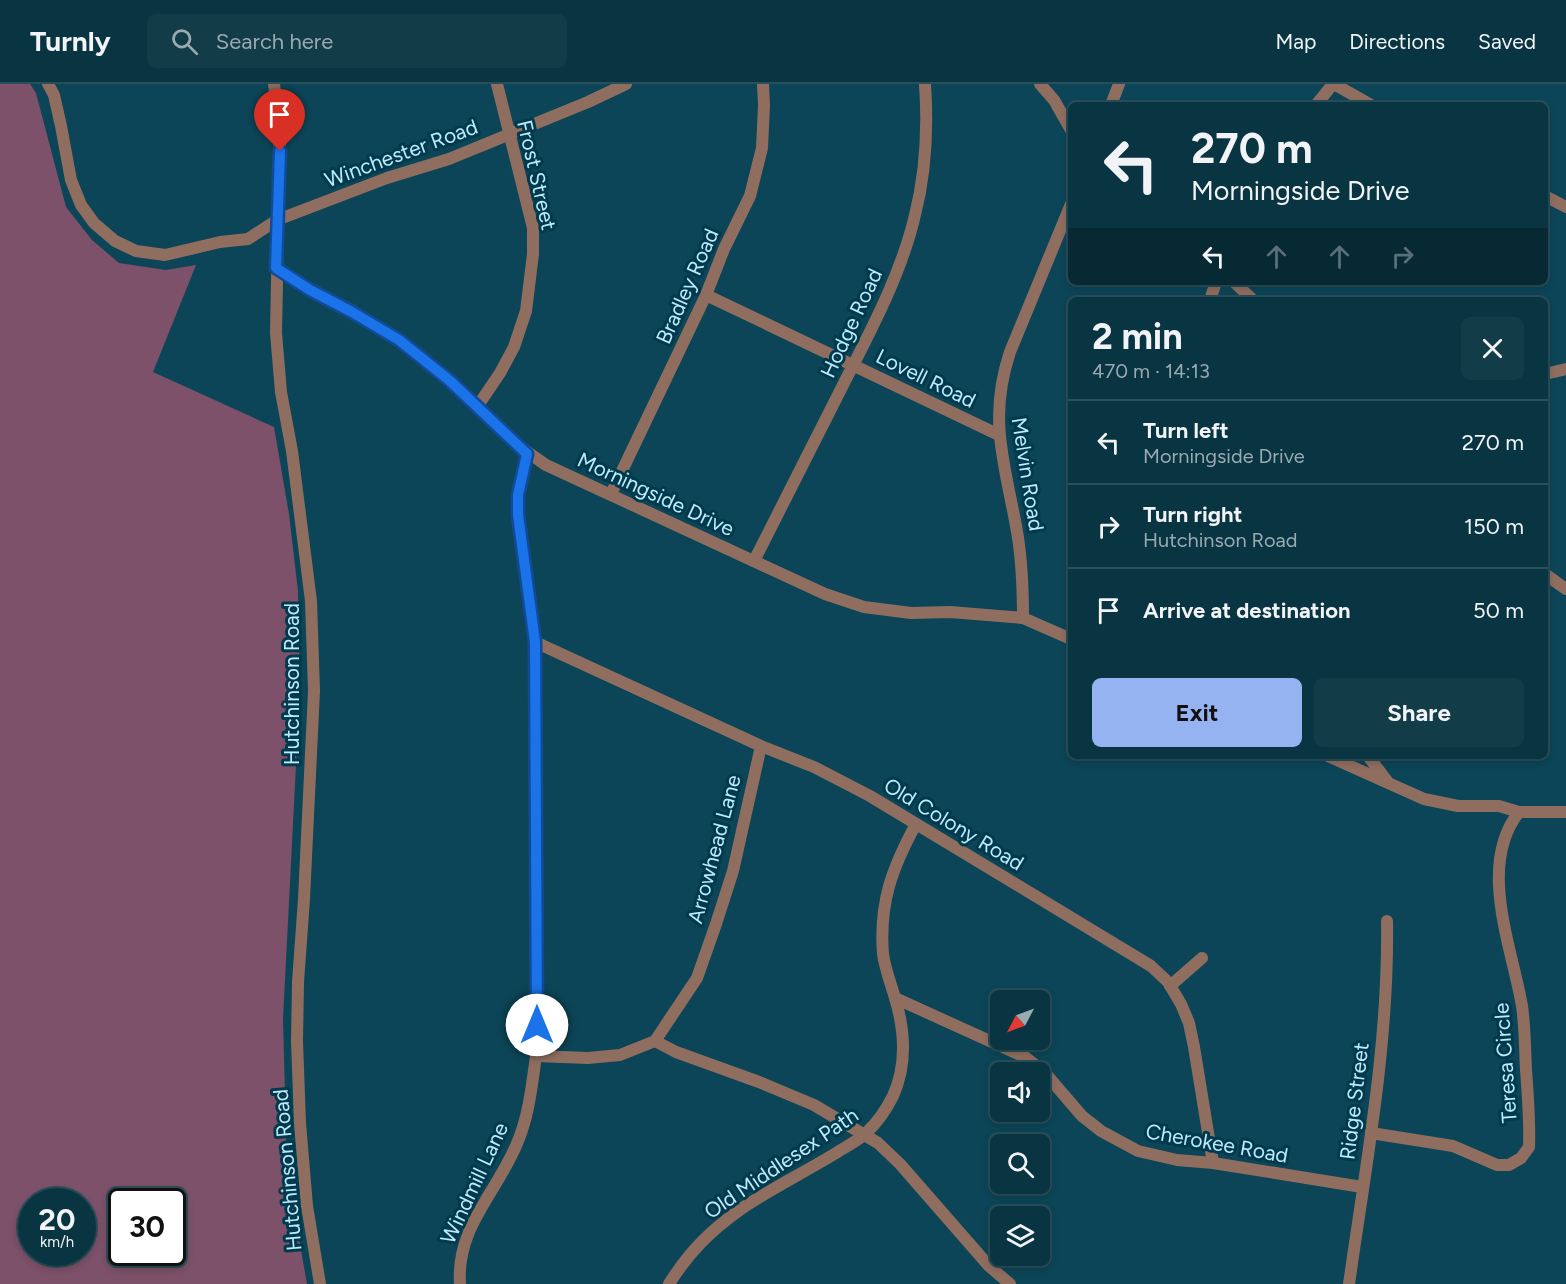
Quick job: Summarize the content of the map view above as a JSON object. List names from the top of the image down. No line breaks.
{"streets":{"street":["Winchester Road","Frost Street","Bradley Road","Hodge Road","Lovell Road","Melvin Road","Morningside Drive","Hutchinson Road","Old Colony Road","Arrowhead Lane","Teresa Circle","Ridge Street","Cherokee Road","Old Middlesex Path","Windmill Lane"]},"crossings":[["Winchester Road","Frost Street"],["Winchester Road","Hutchinson Road"],["Frost Street","Morningside Drive"],["Bradley Road","Lovell Road"],["Bradley Road","Morningside Drive"],["Hodge Road","Lovell Road"],["Hodge Road","Morningside Drive"],["Lovell Road","Melvin Road"],["Melvin Road","Morningside Drive"],["Morningside Drive","Hutchinson Road"],["Morningside Drive","Windmill Lane"],["Old Colony Road","Arrowhead Lane"],["Old Colony Road","Cherokee Road"],["Old Colony Road","Old Middlesex Path"],["Old Colony Road","Windmill Lane"],["Teresa Circle","Ridge Street"],["Ridge Street","Cherokee Road"],["Cherokee Road","Old Middlesex Path"]],"north":"bottom left","page":{"header":"Turnly","search":"Search here","nav":["Map","Directions","Saved"],"turn":["270 m","Morningside Drive"],"heading":["2 min","470 m · 14:13"],"list":[{"name":"Turn left","note":"Morningside Drive","value":"270 m"},{"name":"Turn right","note":"Hutchinson Road","value":"150 m"},{"name":"Arrive at destination","value":"50 m"}],"buttons":["Exit","Share"],"speed":"20 km/h","limit":"30"}}
